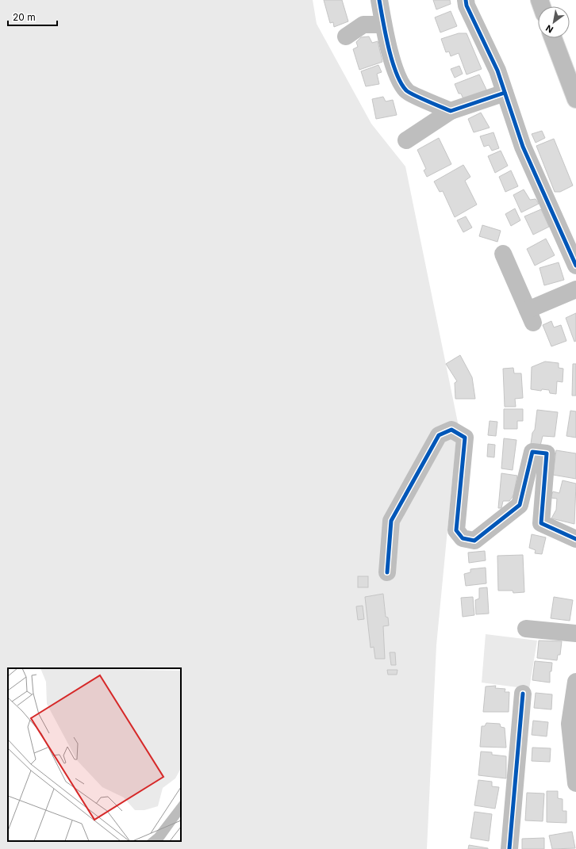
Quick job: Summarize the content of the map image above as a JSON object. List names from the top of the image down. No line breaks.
{"scale_bar":"20 m","north":"bottom left"}
